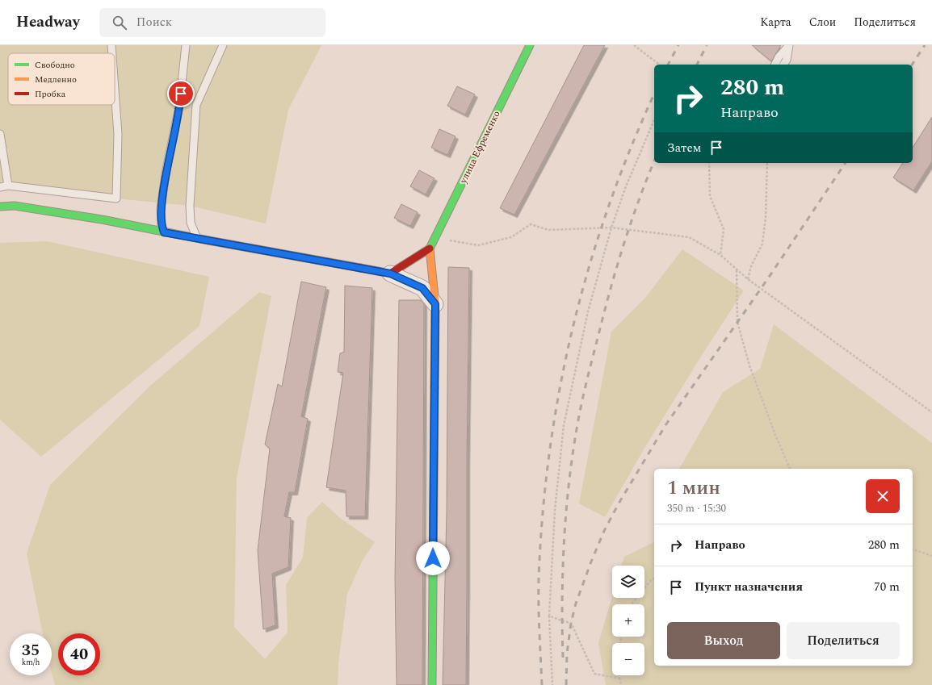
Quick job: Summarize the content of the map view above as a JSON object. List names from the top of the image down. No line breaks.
{"streets":{"street":["улица Ефременко"]},"legend":["Свободно","Медленно","Пробка"],"page":{"header":"Headway","search":"Поиск","nav":["Карта","Слои","Поделиться"],"turn":["280 m","Направо"],"then":"Затем","heading":["1 мин","350 m · 15:30"],"list":[{"name":"Направо","value":"280 m"},{"name":"Пункт назначения","value":"70 m"}],"map_buttons":["+","−"],"buttons":["Выход","Поделиться"],"speed":"35 km/h","limit":"40"}}
